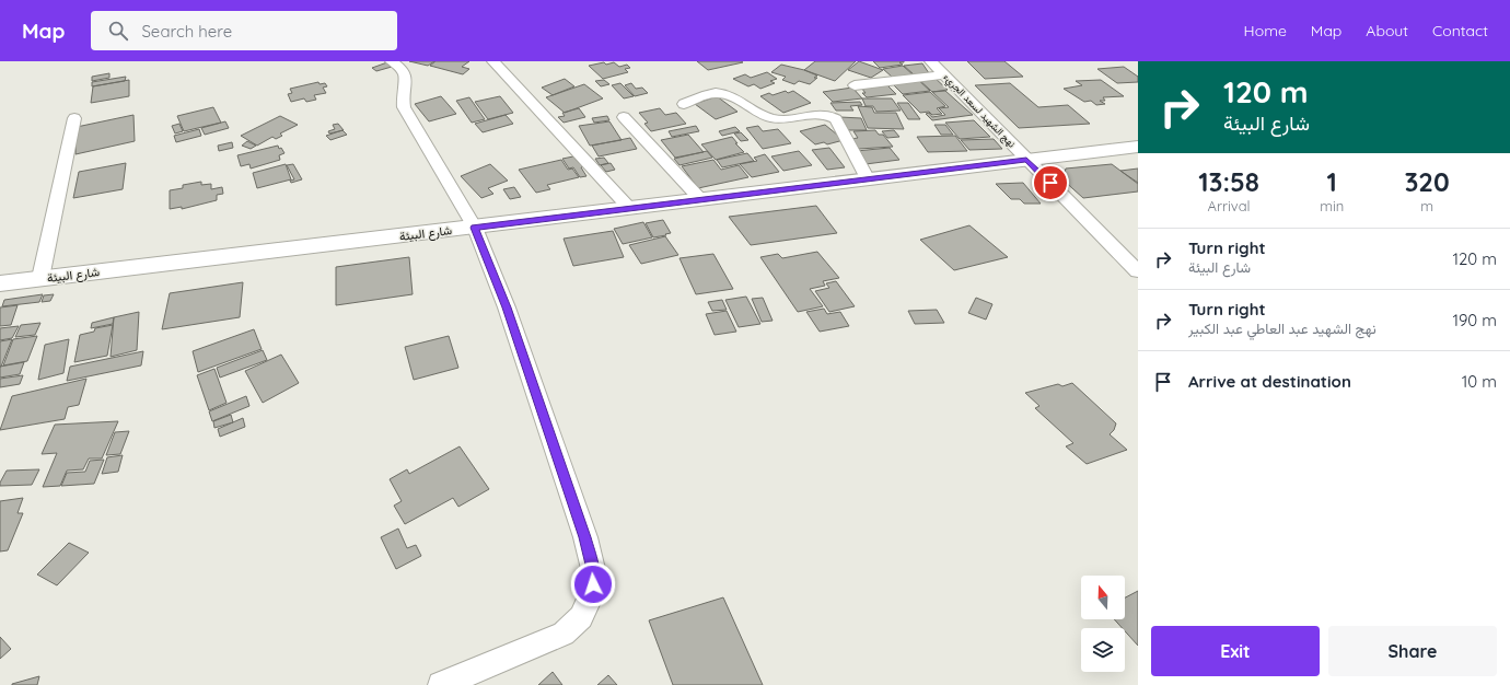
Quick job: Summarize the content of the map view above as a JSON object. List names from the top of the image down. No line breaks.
{"streets":{"street":["نهج الشهيد لسعد الجريء","شارع البيئة"]},"crossings":[["نهج الشهيد لسعد الجريء","شارع البيئة"]],"north":"top","page":{"header":"Map","search":"Search here","nav":["Home","Map","About","Contact"],"turn":["120 m","شارع البيئة"],"eta":["13:58","Arrival","1","min","320","m"],"list":[{"name":"Turn right","note":"شارع البيئة","value":"120 m"},{"name":"Turn right","note":"نهج الشهيد عبد العاطي عبد الكبير","value":"190 m"},{"name":"Arrive at destination","value":"10 m"}],"buttons":["Exit","Share"]}}
